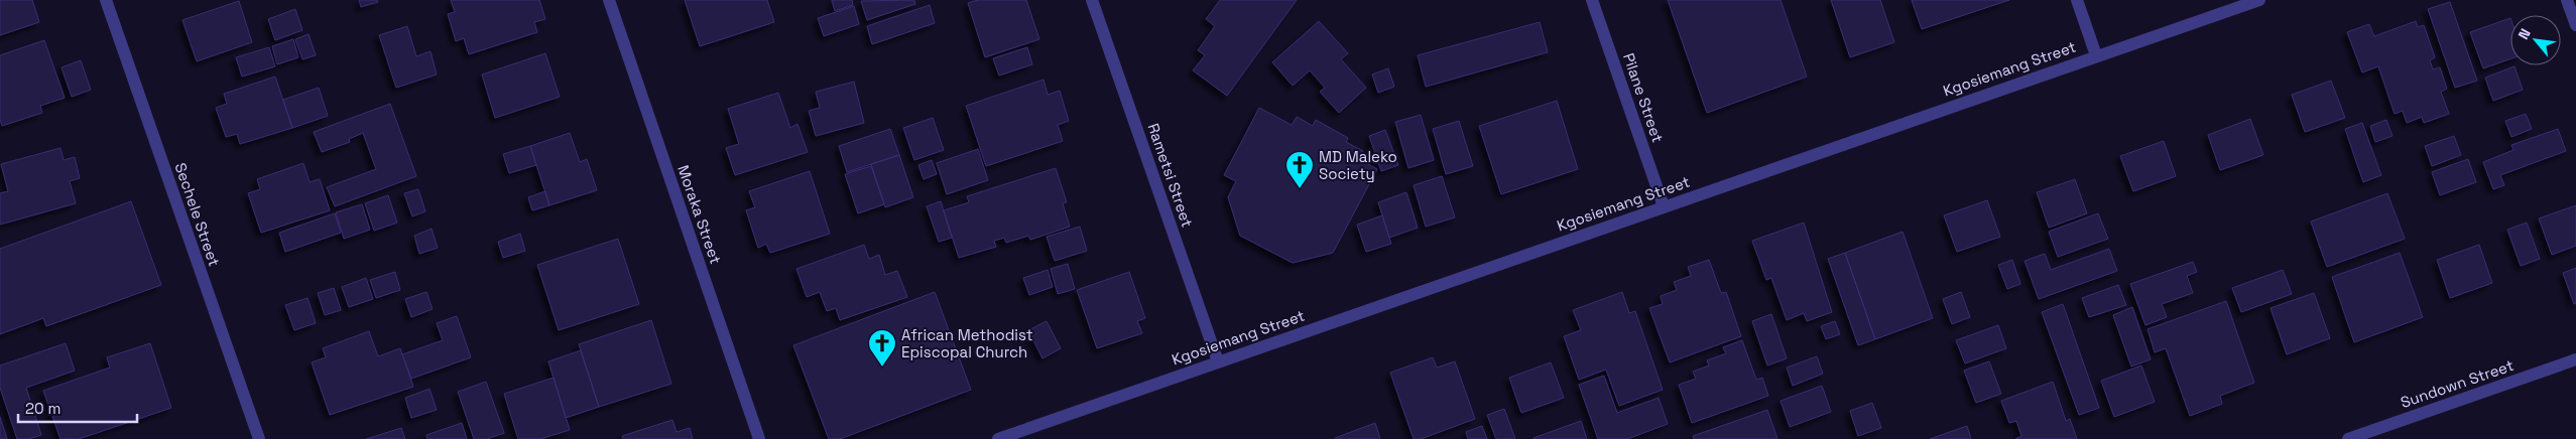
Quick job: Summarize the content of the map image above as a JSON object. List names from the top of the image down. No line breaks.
{"streets":{"street":["Kgosiemang Street","Pilane Street","Rametsi Street","Sechele Street","Moraka Street","Sundown Street"]},"crossings":[["Kgosiemang Street","Pilane Street"],["Kgosiemang Street","Rametsi Street"]],"places":{"church":["MD Maleko Society","African Methodist Episcopal Church"]},"scale_bar":"20 m","north":"top left"}
